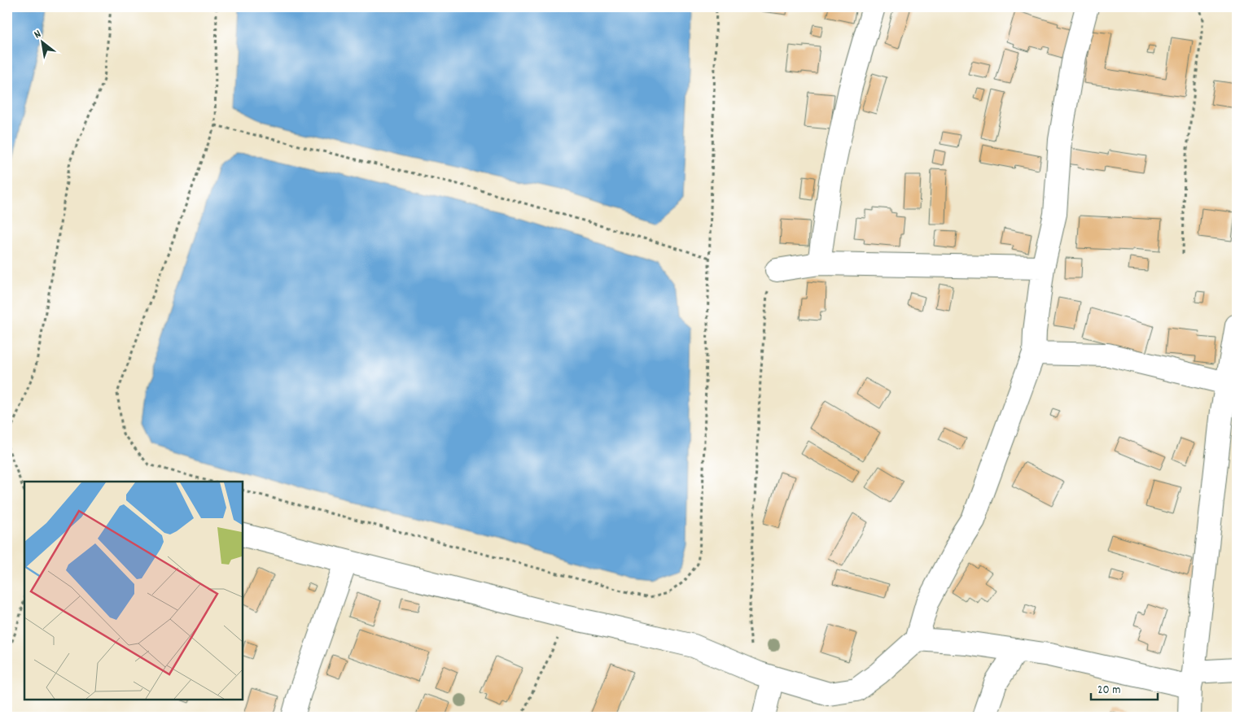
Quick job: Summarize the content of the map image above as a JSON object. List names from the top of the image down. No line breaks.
{"scale_bar":"20 m","north":"top left"}
